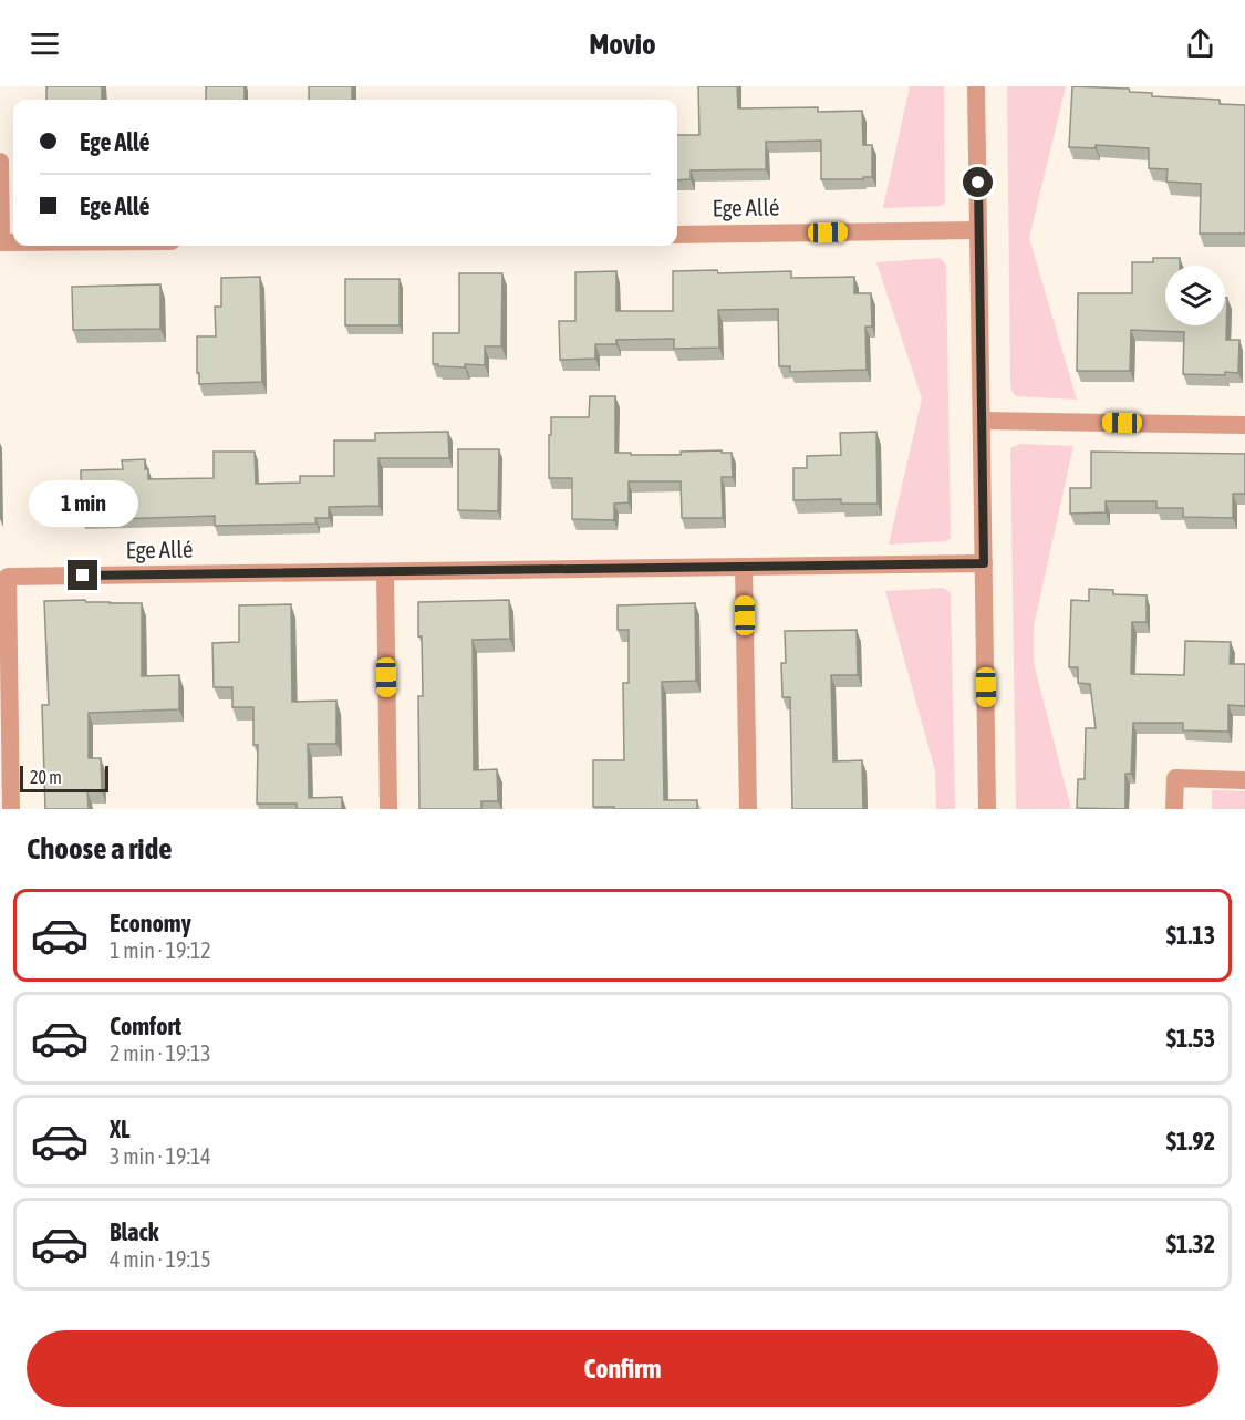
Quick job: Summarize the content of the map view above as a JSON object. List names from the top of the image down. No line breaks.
{"streets":{"street":["Ege Allé"]},"scale_bar":"20 m","page":{"header":"Movio","banner":["Ege Allé","Ege Allé"],"bubble":"1 min","scale":"20 m","heading":"Choose a ride","list":[{"name":"Economy","note":"1 min · 19:12","value":"$1.13"},{"name":"Comfort","note":"2 min · 19:13","value":"$1.53"},{"name":"XL","note":"3 min · 19:14","value":"$1.92"},{"name":"Black","note":"4 min · 19:15","value":"$1.32"}],"buttons":"Confirm"}}
